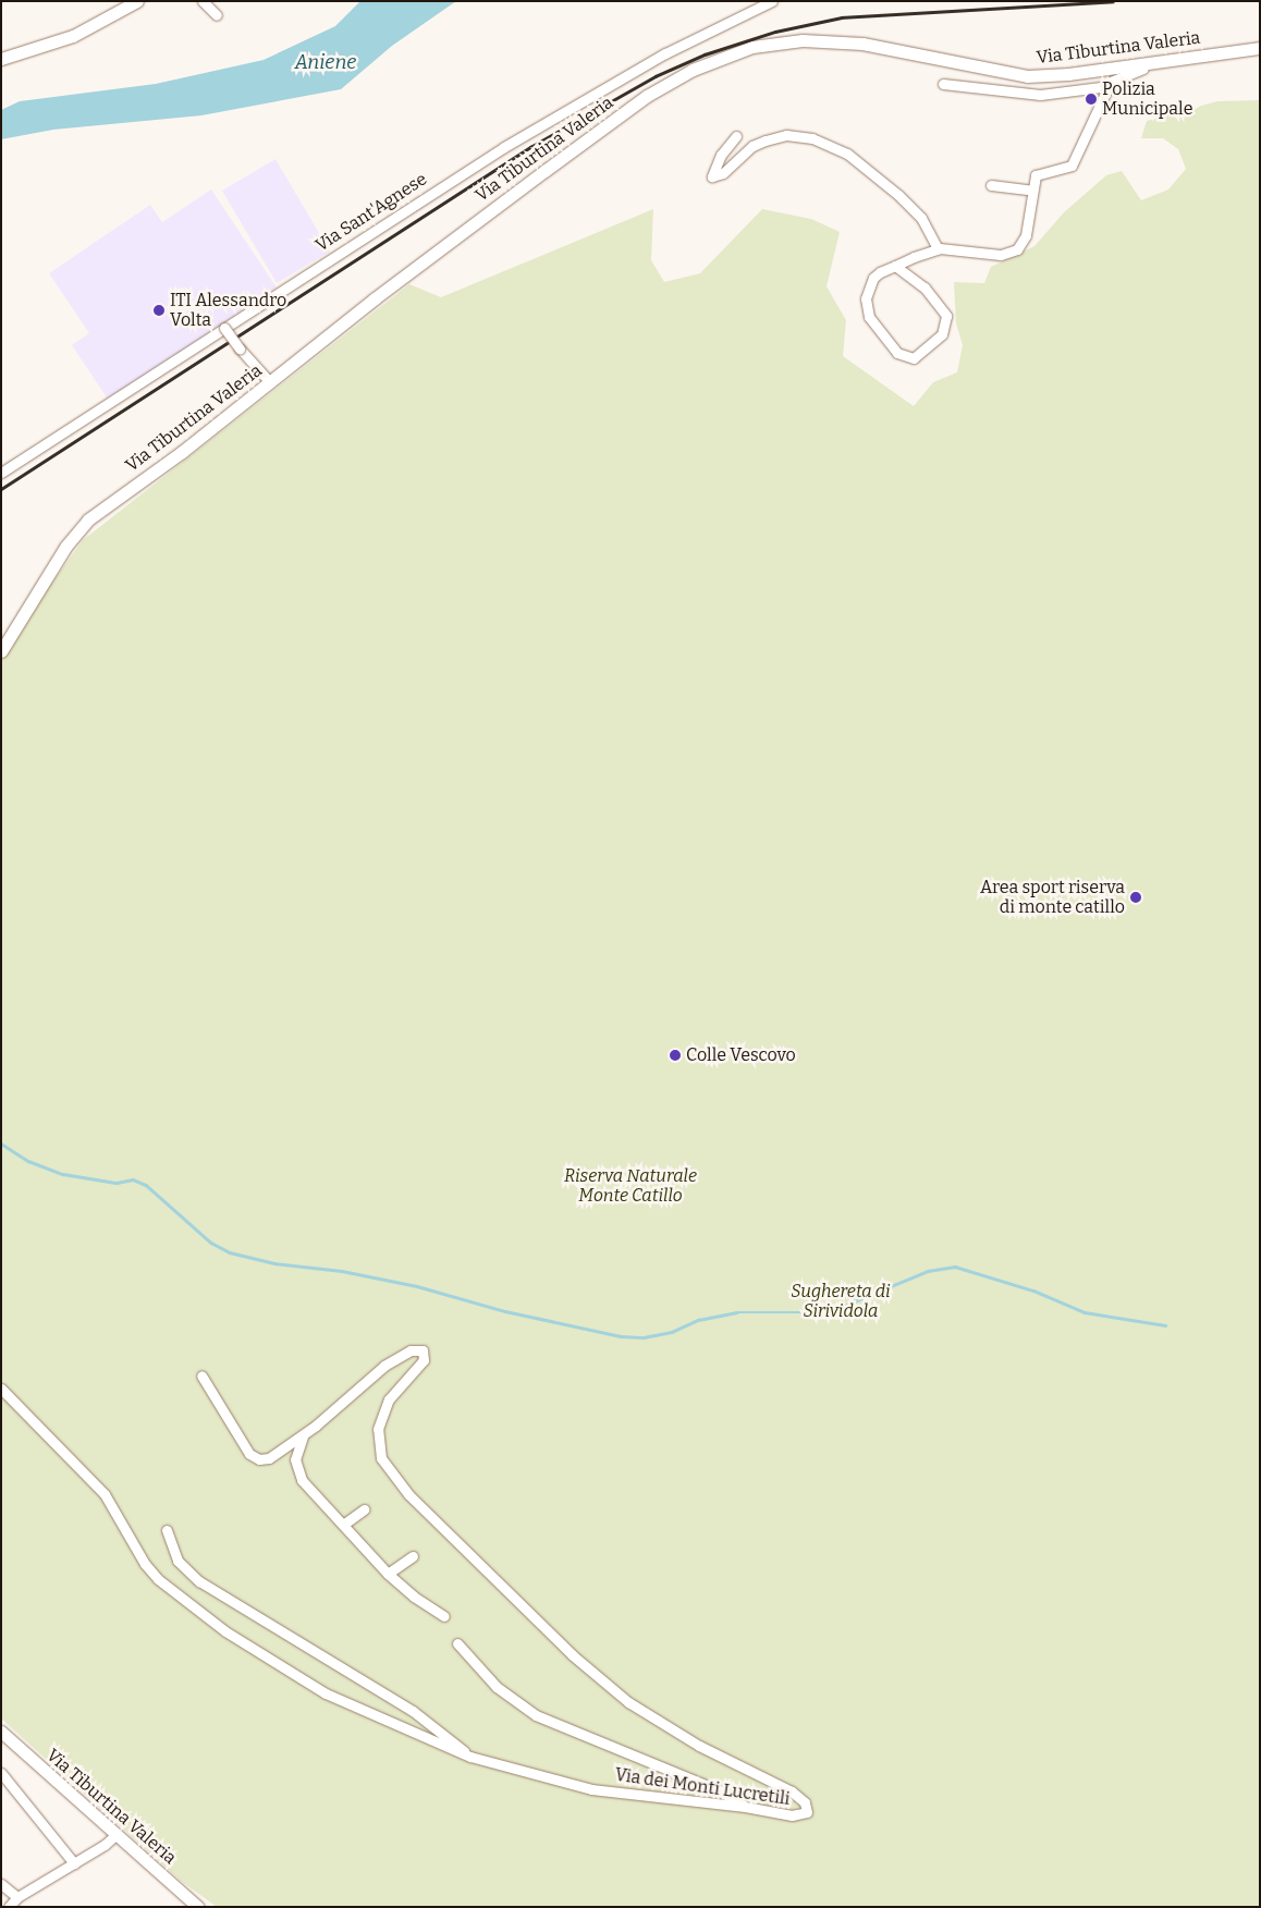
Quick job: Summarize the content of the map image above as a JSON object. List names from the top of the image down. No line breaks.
{"streets":{"main road":["Via Tiburtina Valeria"],"street":["Via Sant'Agnese","Via dei Monti Lucretili"]},"water":["Aniene"],"parks":["Riserva Naturale Monte Catillo","Sughereta di Sirividola"],"places":["Polizia Municipale","ITI Alessandro Volta","Area sport riserva di monte catillo","Colle Vescovo"]}
